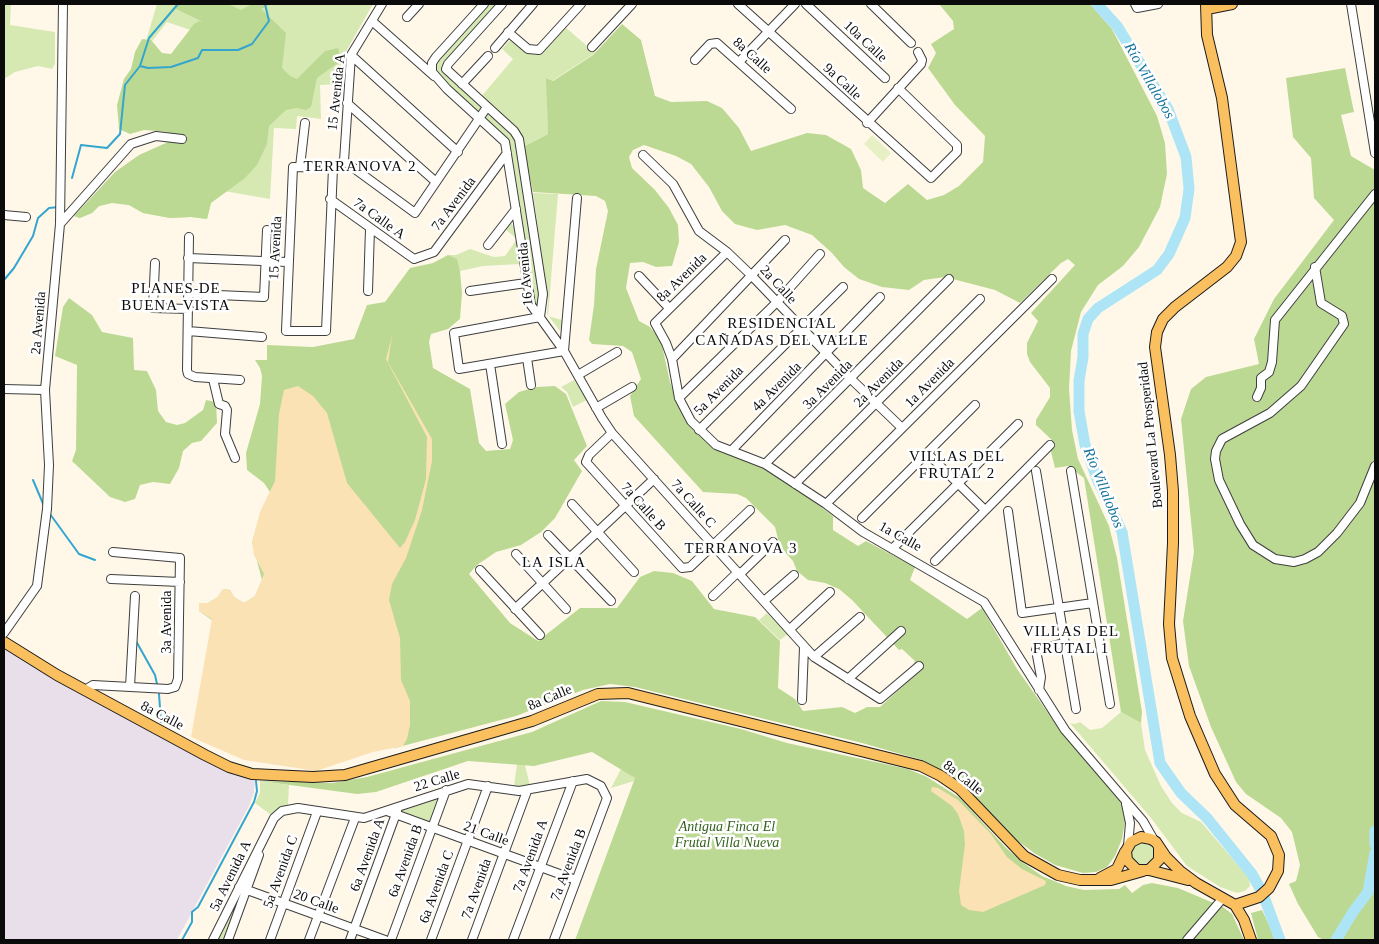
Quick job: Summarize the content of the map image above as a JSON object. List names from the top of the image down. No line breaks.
{"streets":{"main road":["8a Calle","Boulevard La Prosperidad","1a Calle"],"street":["10a Calle","9a Calle","15 Avenida A","7a Avenida","7a Calle A","15 Avenida","16 Avenida","8a Avenida","2a Calle","2a Avenida","1a Avenida","3a Avenida","4a Avenida","5a Avenida","7a Calle C","7a Calle B","22 Calle","21 Calle","6a Avenida A","7a Avenida A","6a Avenida B","7a Avenida B","5a Avenida C","5a Avenida A","6a Avenida C","20 Calle"]},"crossings":[["8a Calle","1a Calle"],["15 Avenida A","16 Avenida"],["7a Avenida","7a Calle A"],["7a Avenida","16 Avenida"],["7a Avenida","22 Calle"],["7a Avenida","21 Calle"],["7a Calle A","15 Avenida"],["16 Avenida","7a Calle C"],["8a Avenida","2a Calle"],["8a Avenida","1a Calle"],["2a Calle","2a Avenida"],["2a Calle","1a Avenida"],["2a Calle","3a Avenida"],["2a Calle","4a Avenida"],["2a Calle","5a Avenida"],["2a Avenida","1a Calle"],["1a Avenida","1a Calle"],["3a Avenida","1a Calle"],["4a Avenida","1a Calle"],["5a Avenida","1a Calle"],["Boulevard La Prosperidad","1a Calle"],["7a Calle C","7a Calle B"],["22 Calle","21 Calle"],["22 Calle","6a Avenida A"],["22 Calle","7a Avenida A"],["22 Calle","6a Avenida B"],["22 Calle","7a Avenida B"],["22 Calle","5a Avenida C"],["22 Calle","5a Avenida A"],["22 Calle","6a Avenida C"],["21 Calle","6a Avenida A"],["21 Calle","7a Avenida A"],["21 Calle","6a Avenida B"],["21 Calle","7a Avenida B"],["21 Calle","6a Avenida C"],["6a Avenida A","20 Calle"],["5a Avenida C","20 Calle"],["5a Avenida A","20 Calle"]],"districts":["TERRANOVA 2","PLANES DE BUENA VISTA","RESIDENCIAL CAÑADAS DEL VALLE","VILLAS DEL FRUTAL 2","TERRANOVA 3","LA ISLA","VILLAS DEL FRUTAL 1"],"water":["Río Villalobos"],"parks":["Antigua Finca El Frutal Villa Nueva"]}
